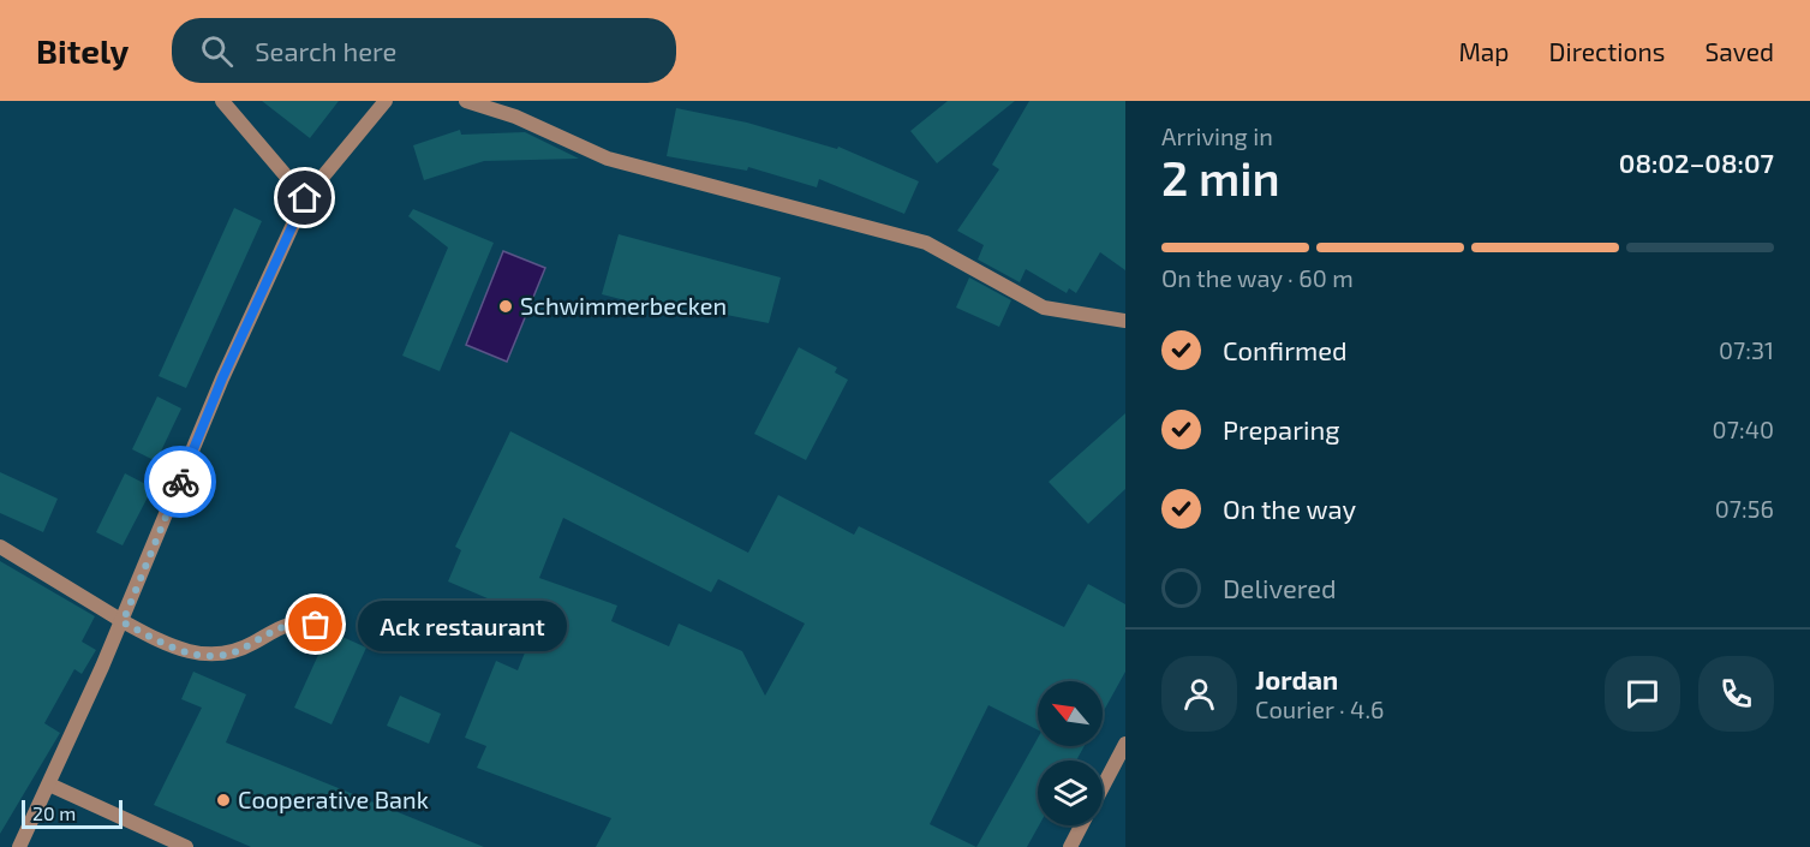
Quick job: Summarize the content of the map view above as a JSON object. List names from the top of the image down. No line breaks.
{"places":["Schwimmerbecken","Ack restaurant","Cooperative Bank"],"scale_bar":"20 m","north":"top left","page":{"header":"Bitely","search":"Search here","nav":["Map","Directions","Saved"],"heading":["2 min","Arriving in","08:02–08:07"],"panel":["Jordan","Courier · 4.6"],"bar":"On the way · 60 m","list":[["Confirmed","07:31"],["Preparing","07:40"],["On the way","07:56"],"Delivered"],"bubble":"Ack restaurant","scale":"20 m"}}
